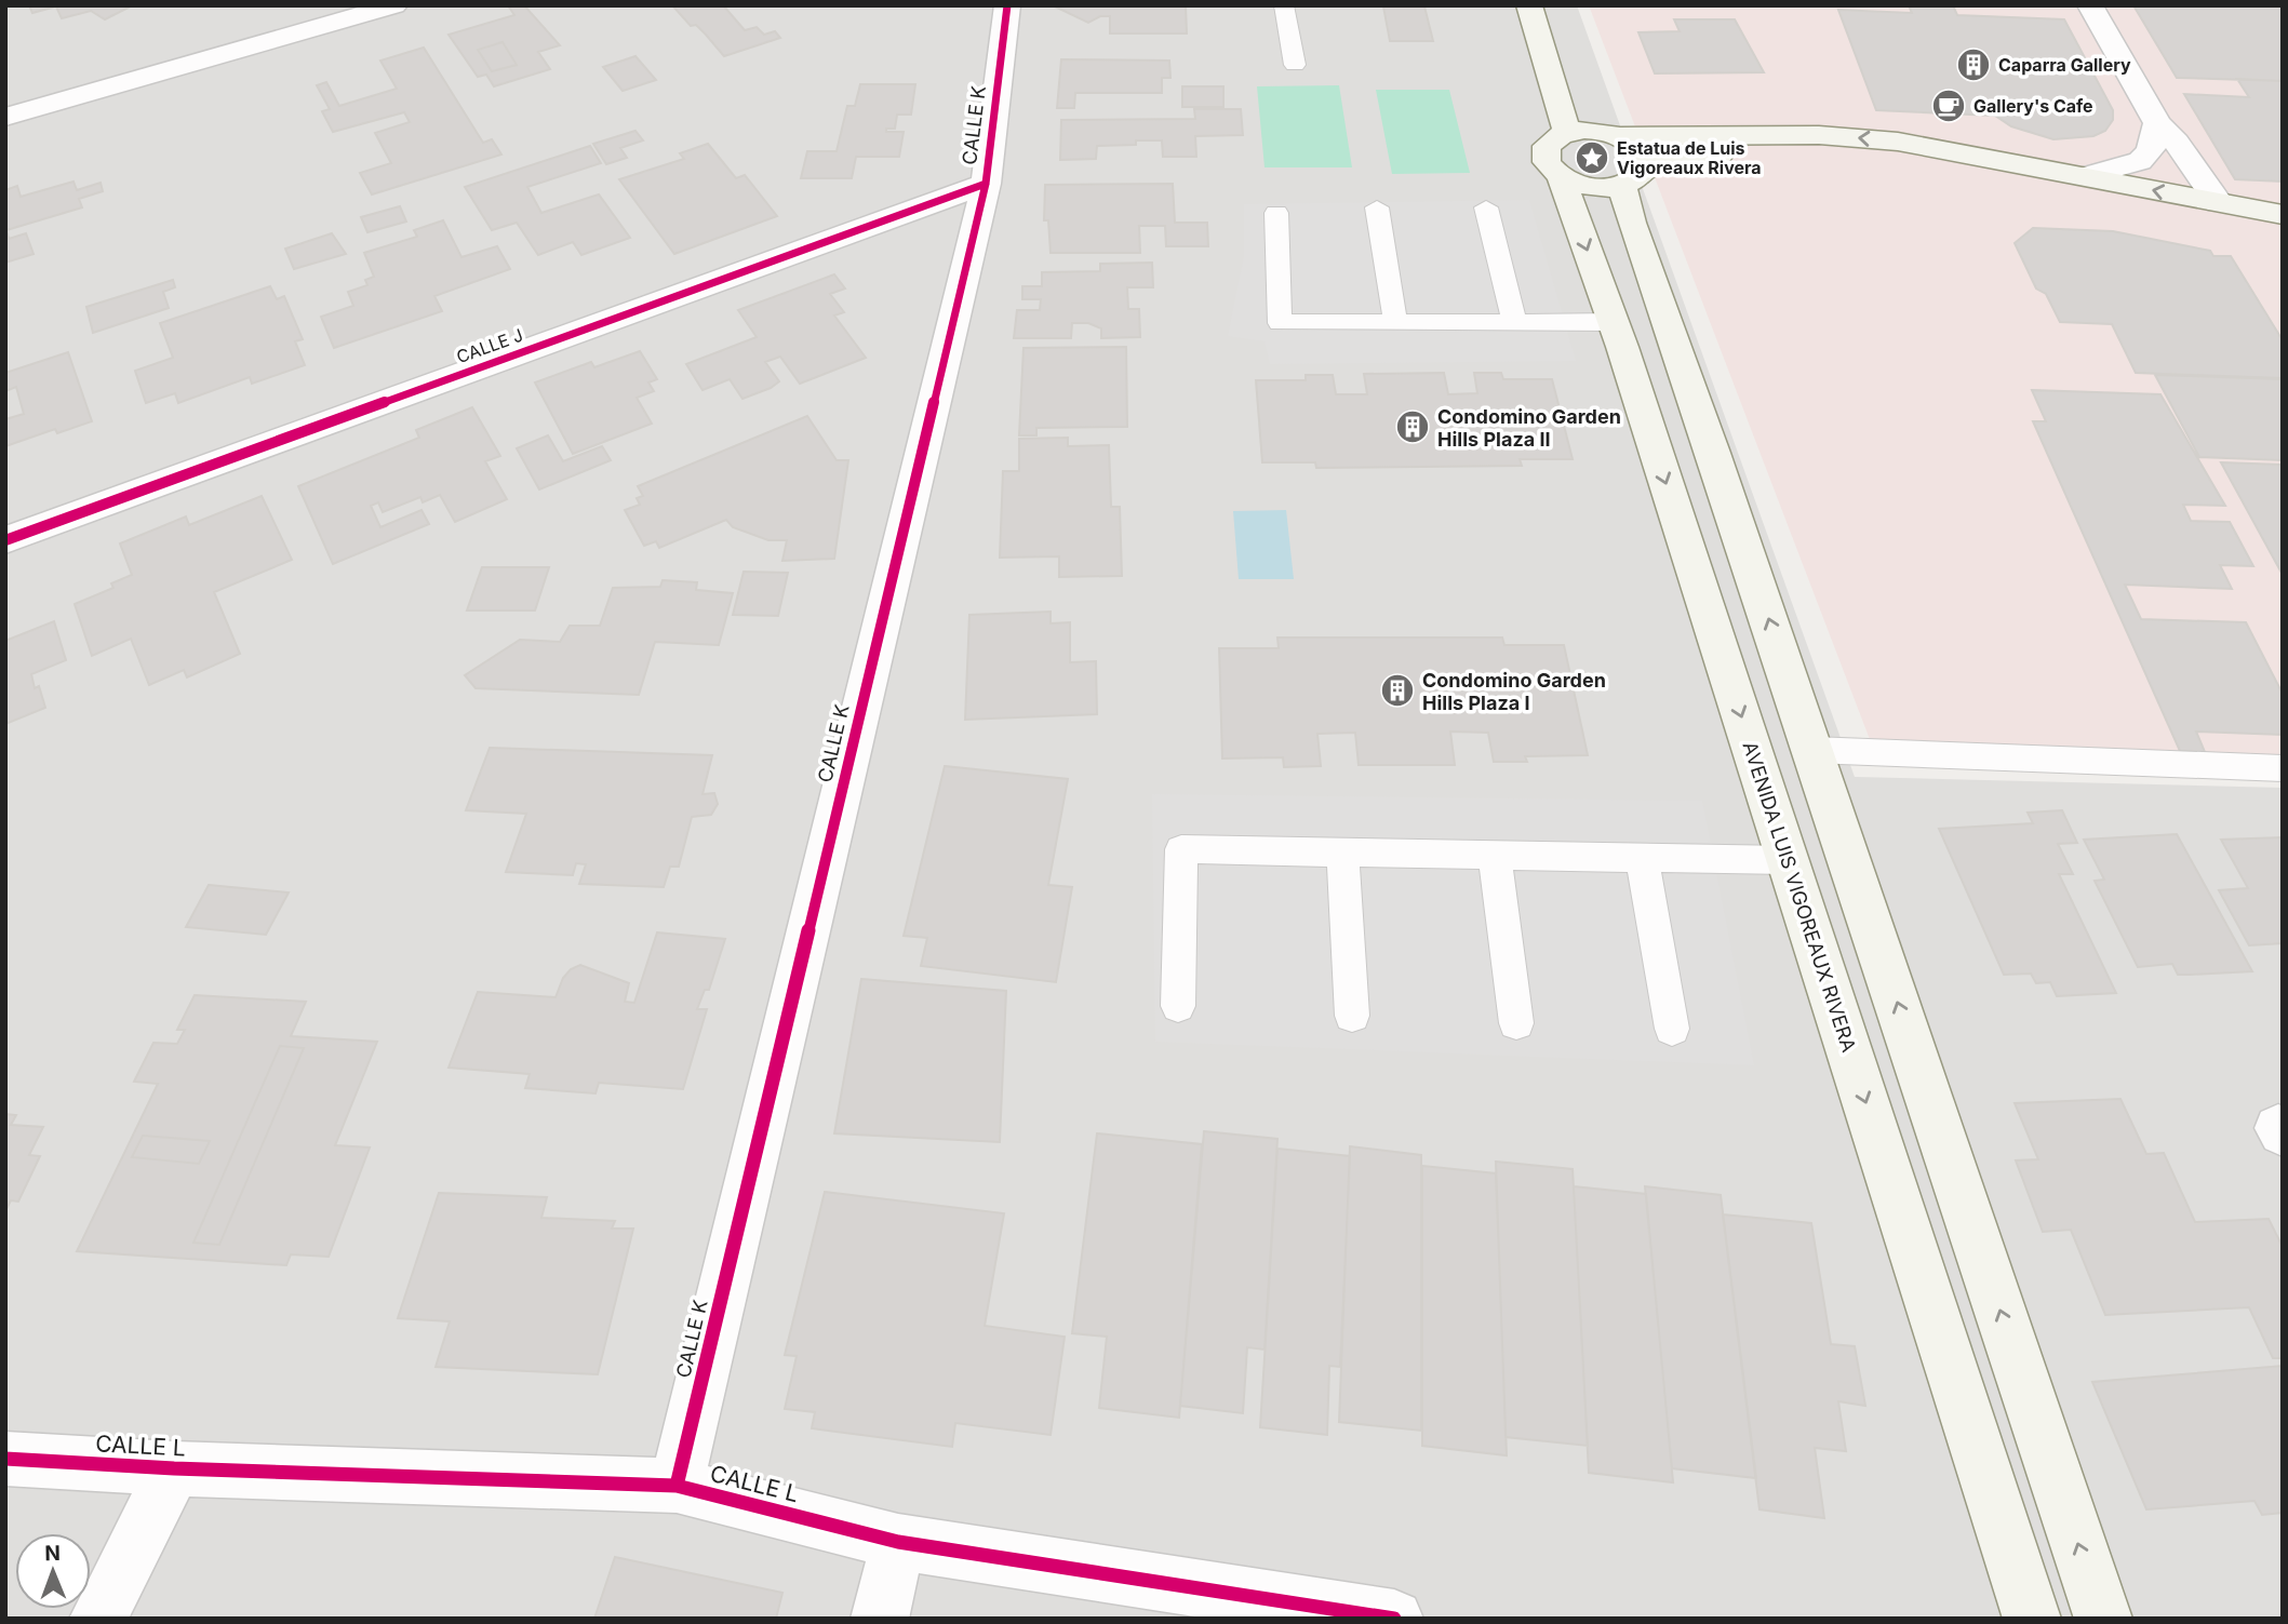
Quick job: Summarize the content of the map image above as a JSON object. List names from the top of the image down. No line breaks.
{"streets":{"main road":["AVENIDA LUIS VIGOREAUX RIVERA"],"street":["CALLE K","CALLE J","CALLE L"]},"crossings":[["CALLE K","CALLE J"],["CALLE K","CALLE L"]],"places":{"building":["Caparra Gallery","Condomino Garden Hills Plaza II","Condomino Garden Hills Plaza I"],"cafe":["Gallery's Cafe"],"place":["Estatua de Luis Vigoreaux Rivera"]},"north":"top"}
